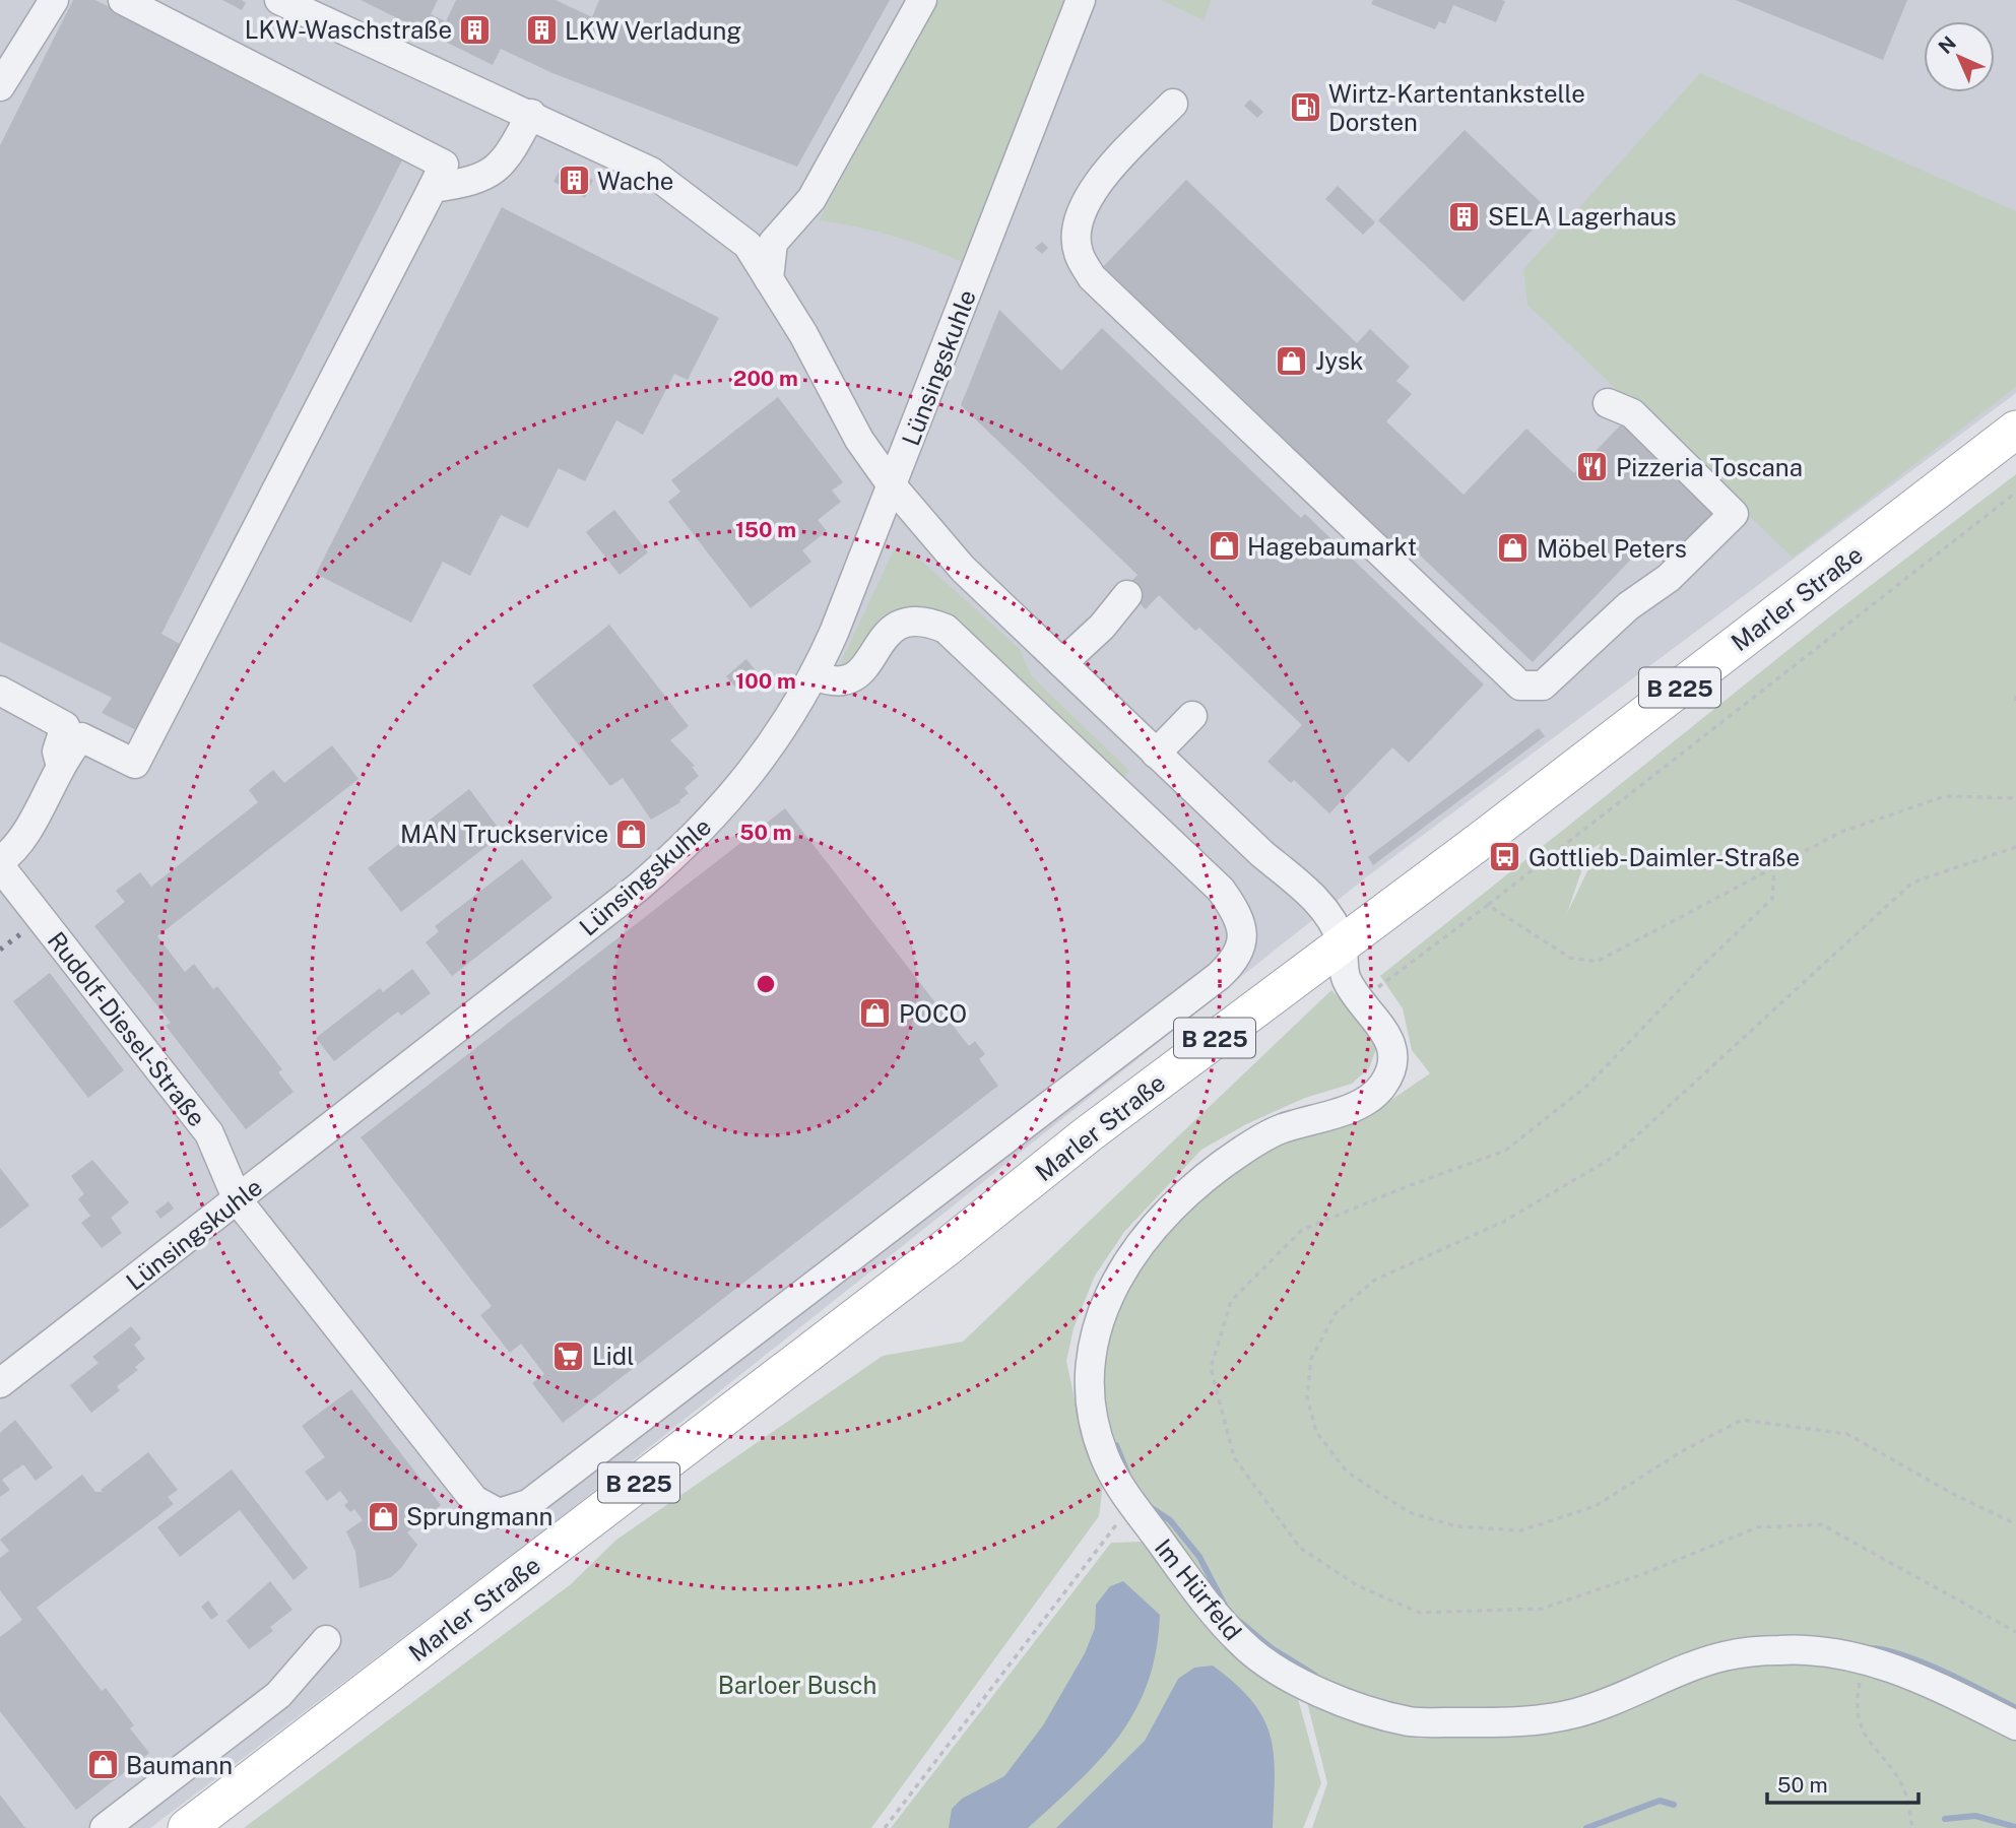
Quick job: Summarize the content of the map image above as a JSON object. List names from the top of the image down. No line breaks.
{"streets":{"main road":["Marler Straße","B 225"],"street":["Lünsingskuhle","Rudolf-Diesel-Straße","Im Hürfeld"]},"crossings":[["Lünsingskuhle","Rudolf-Diesel-Straße"],["Marler Straße","Im Hürfeld"]],"parks":["Barloer Busch"],"places":{"building":["LKW-Waschstraße","LKW Verladung","Wache","SELA Lagerhaus"],"fuel station":["Wirtz-Kartentankstelle Dorsten"],"shop":["Jysk","Hagebaumarkt","Möbel Peters","MAN Truckservice","POCO","Sprungmann","Baumann"],"restaurant":["Pizzeria Toscana"],"bus stop":["Gottlieb-Daimler-Straße"],"supermarket":["Lidl"]},"scale_bar":"50 m","north":"top left","rings":["200 m","150 m","100 m","50 m"]}
